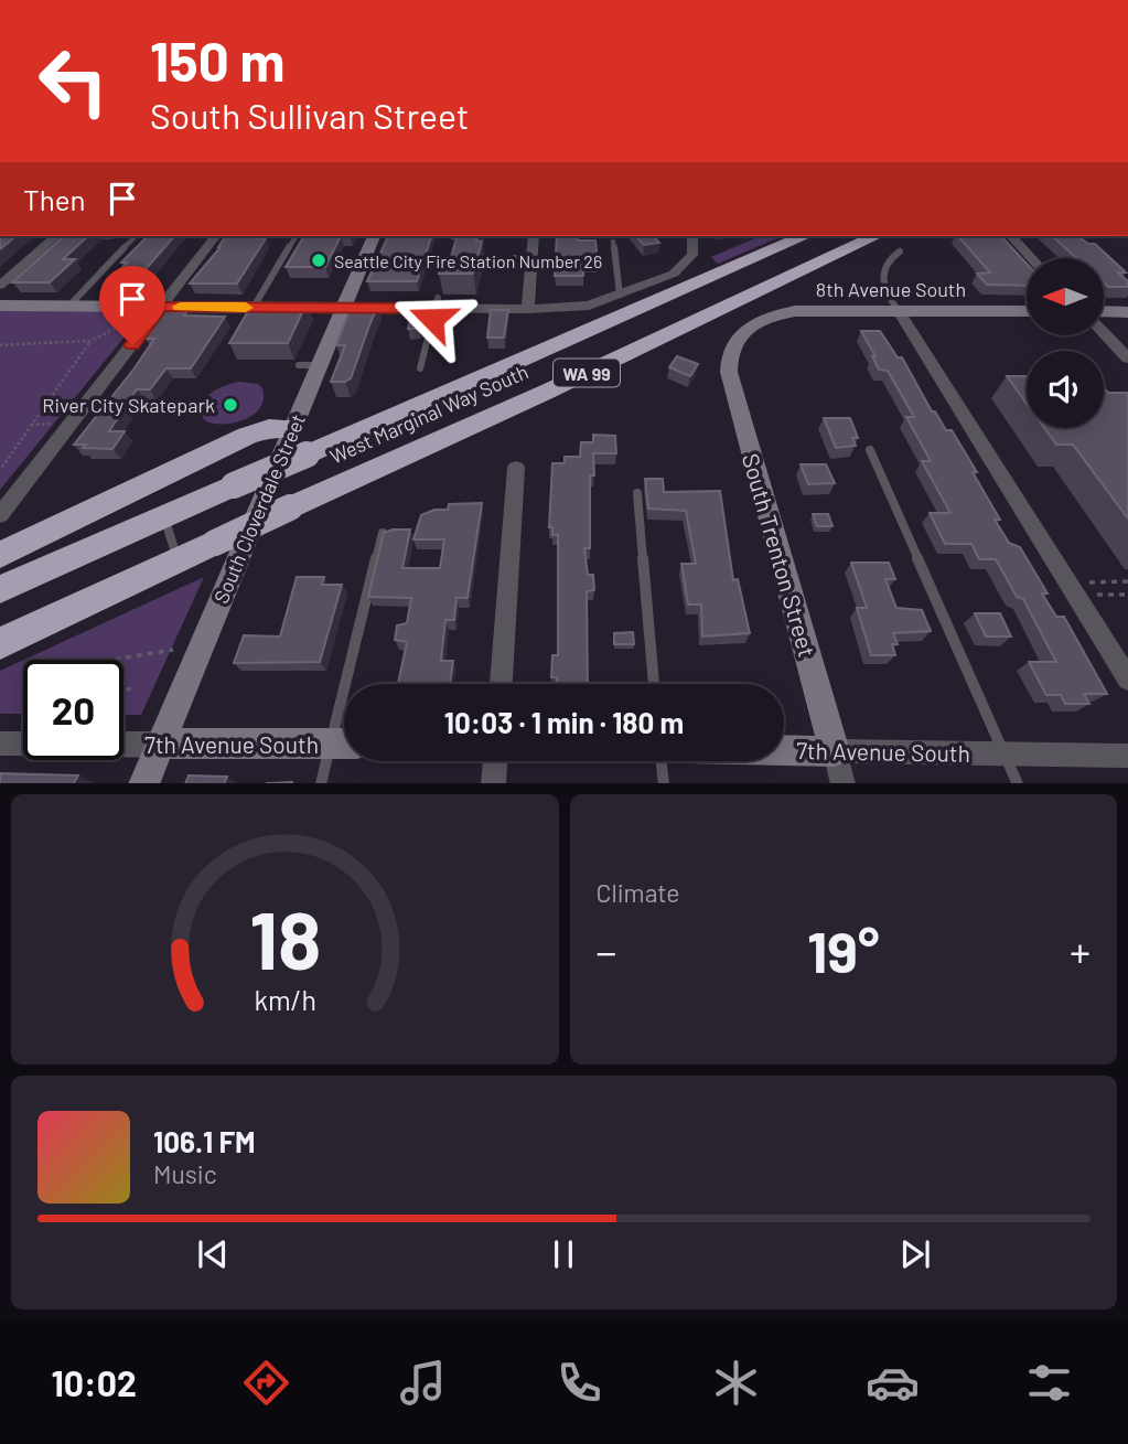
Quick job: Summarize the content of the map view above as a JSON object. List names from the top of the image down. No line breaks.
{"streets":{"highway":["WA 99","West Marginal Way South"],"street":["8th Avenue South","South Cloverdale Street","South Trenton Street","7th Avenue South"]},"crossings":[["8th Avenue South","South Trenton Street"],["South Cloverdale Street","7th Avenue South"],["South Trenton Street","7th Avenue South"]],"places":["Seattle City Fire Station Number 26","River City Skatepark"],"north":"left","page":{"turn":["150 m","South Sullivan Street"],"then":"Then","limit":"20","trip":"10:03 · 1 min · 180 m","tile":"Climate","heat":["−","19°","+"],"song":["106.1 FM","Music"],"tabs":"10:02","gauge":["18","km/h"]}}
